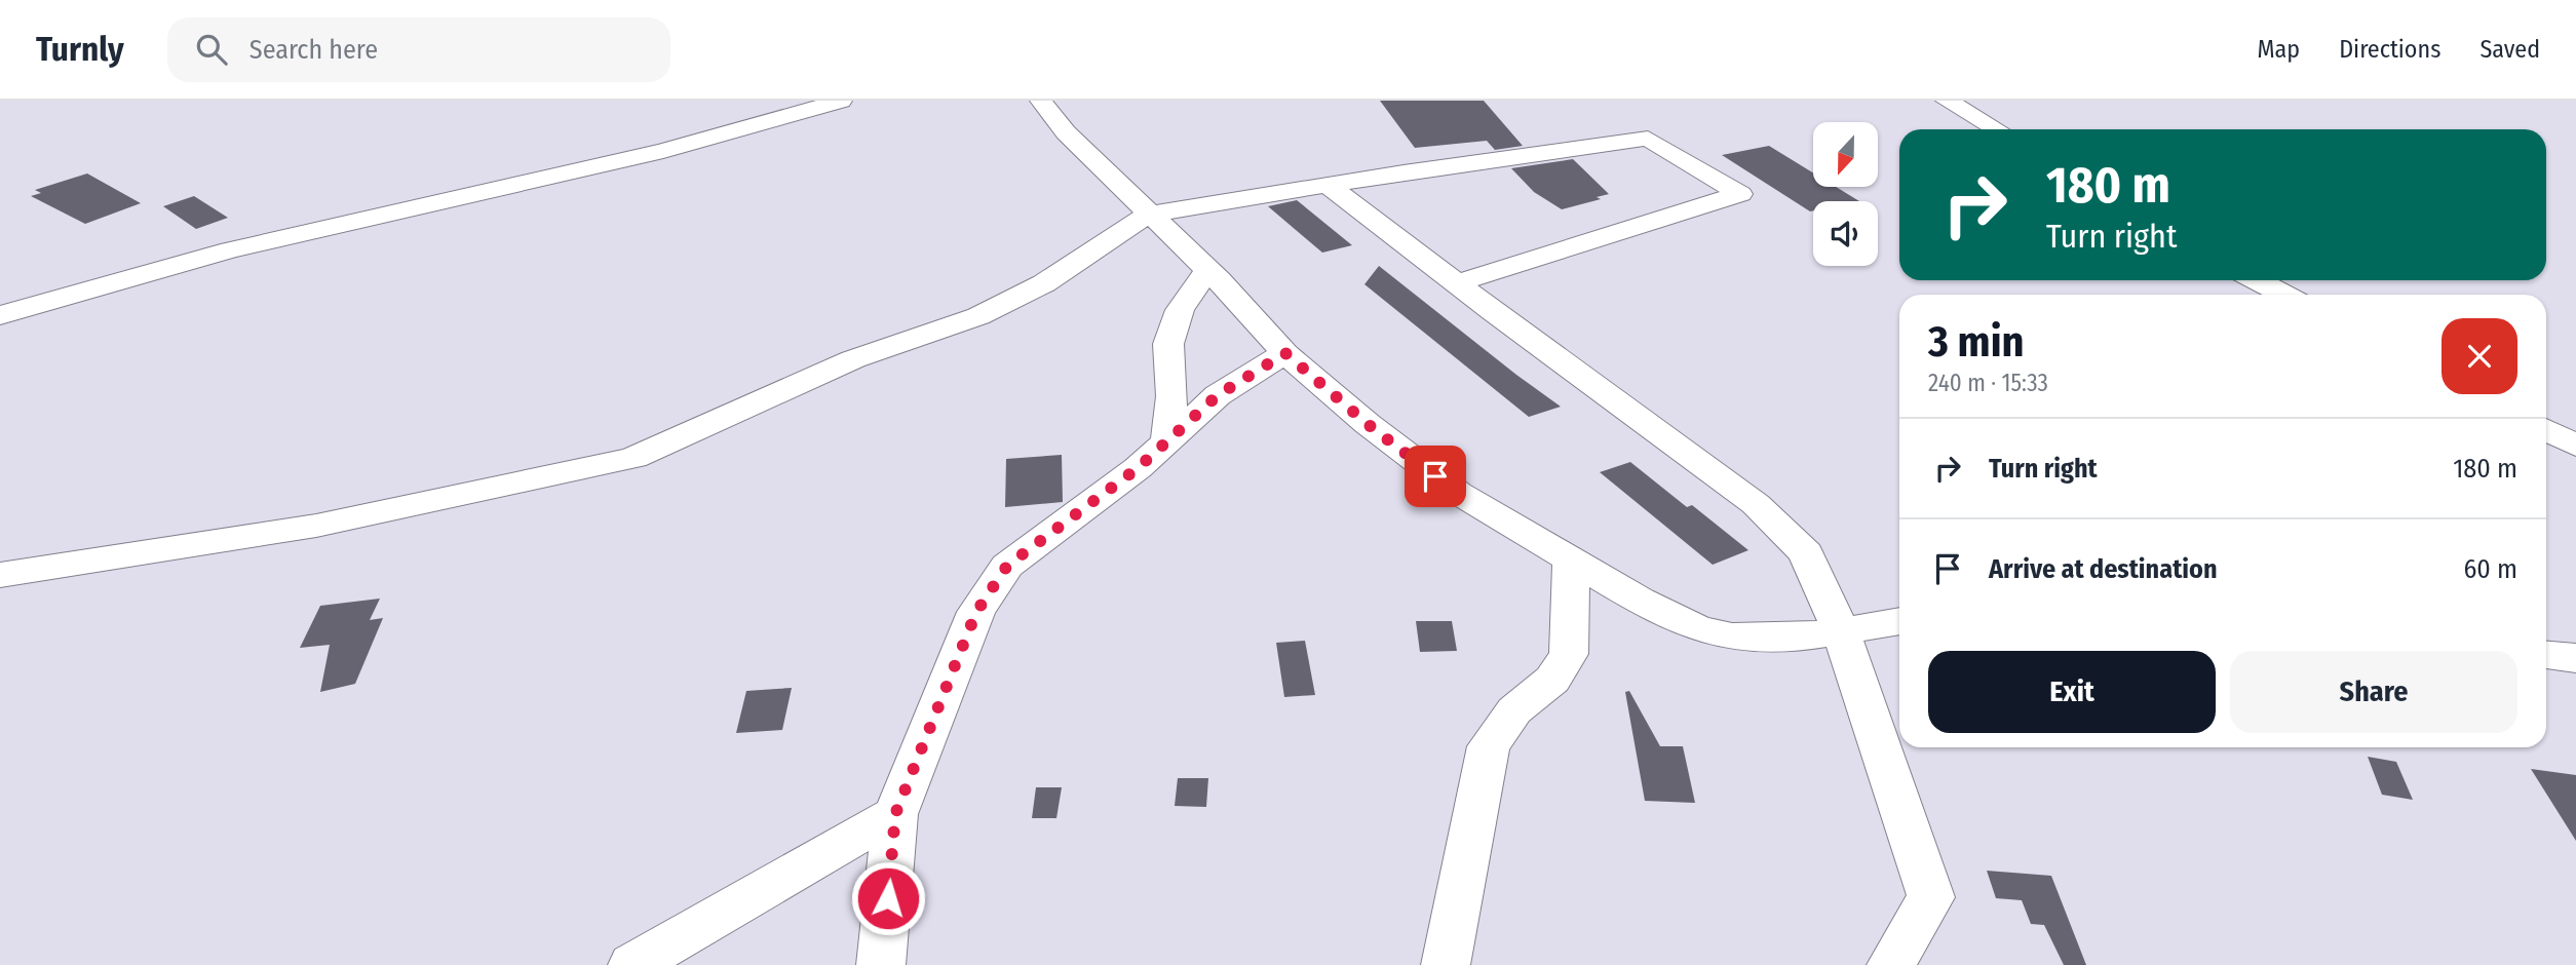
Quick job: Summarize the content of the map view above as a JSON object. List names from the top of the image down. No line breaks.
{"north":"bottom","page":{"header":"Turnly","search":"Search here","nav":["Map","Directions","Saved"],"turn":["180 m","Turn right"],"heading":["3 min","240 m · 15:33"],"list":[{"name":"Turn right","value":"180 m"},{"name":"Arrive at destination","value":"60 m"}],"buttons":["Exit","Share"]}}
